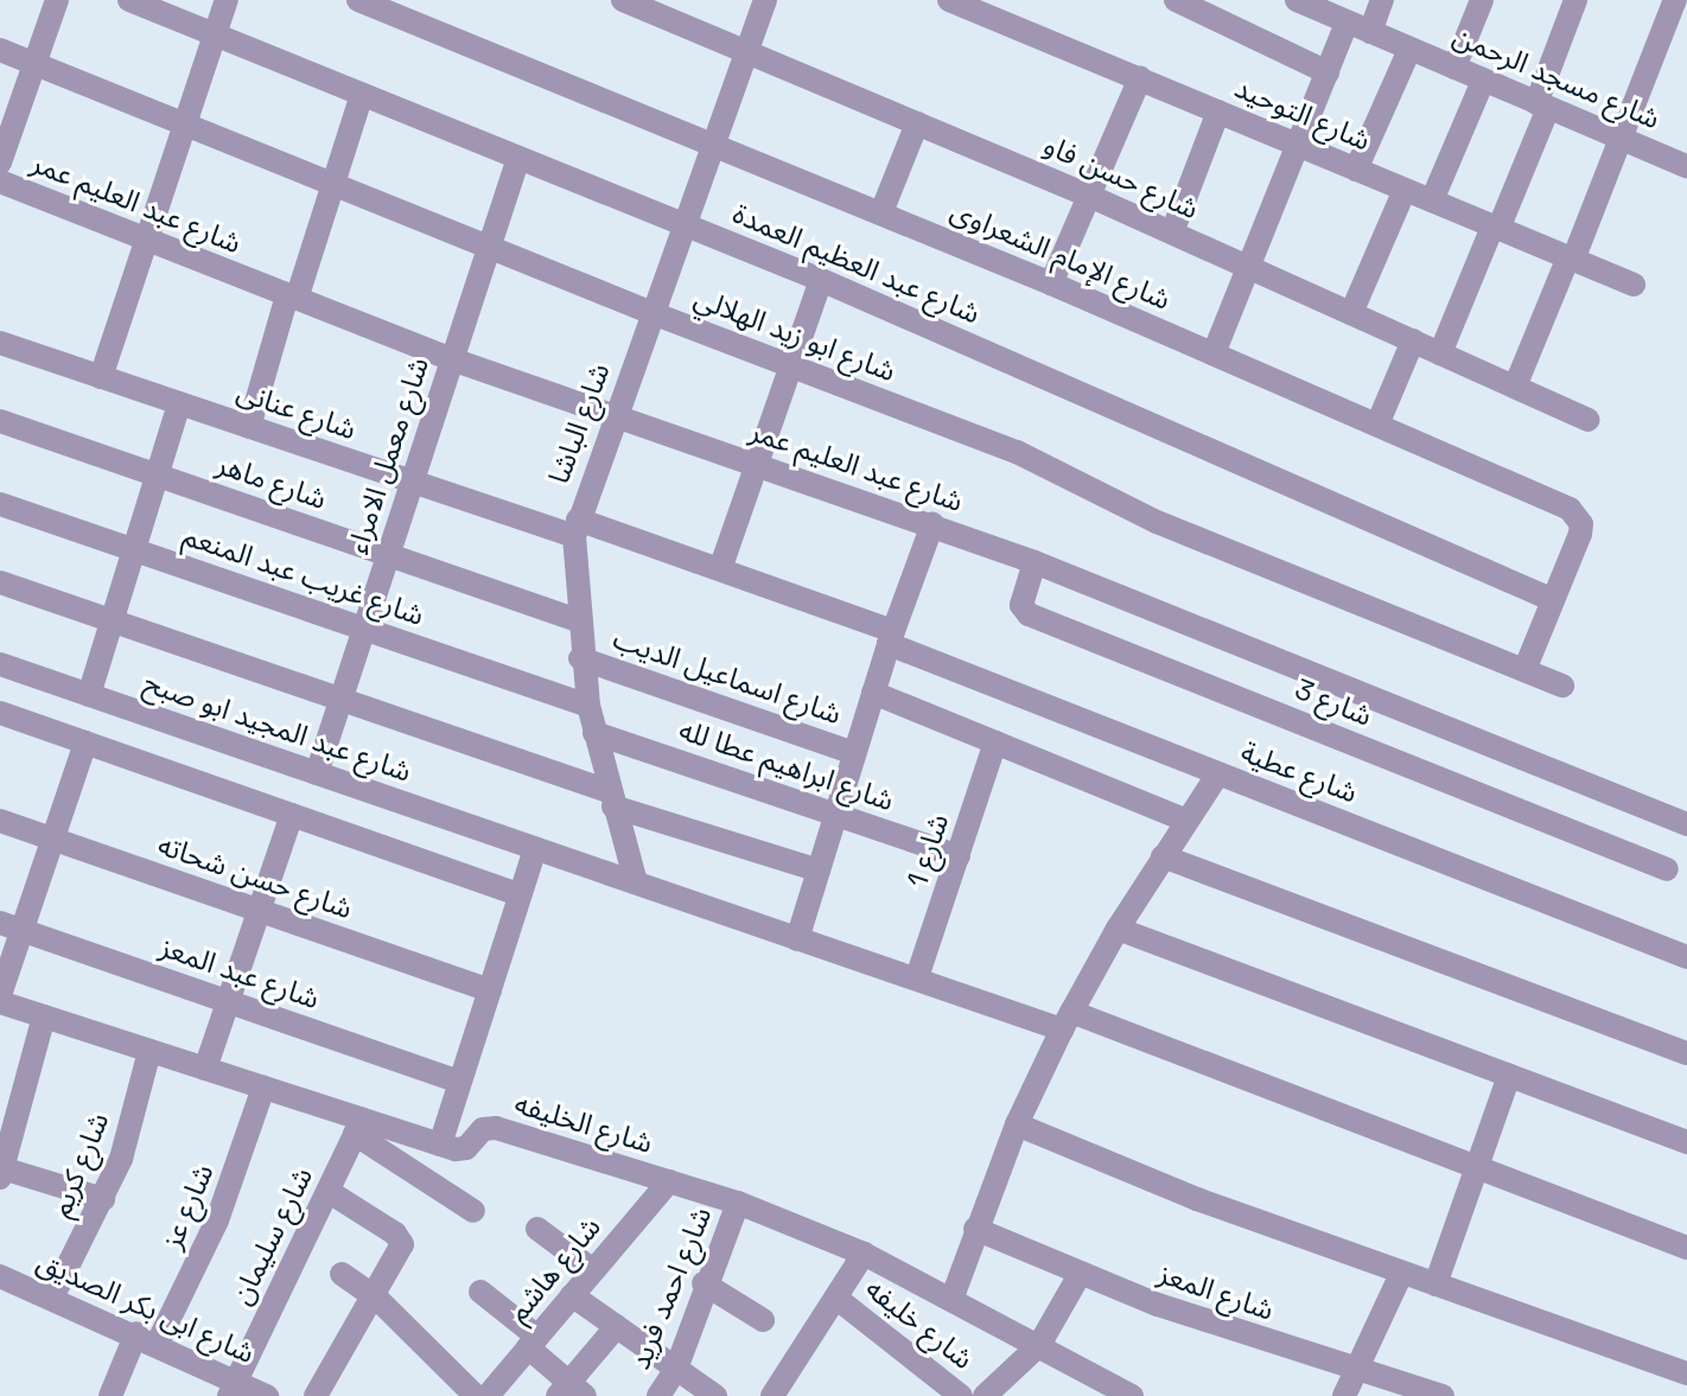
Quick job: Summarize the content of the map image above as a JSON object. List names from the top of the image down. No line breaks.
{"streets":{"street":["شارع مسجد الرحمن","شارع التوحيد","شارع حسن فاو","شارع عبد العليم عمر","شارع الإمام الشعراوى","شارع عبد العظيم العمدة","شارع ابو زيد الهلالي","شارع عنانى","شارع الباشا","شارع معمل الامراء","شارع ماهر","شارع غريب عبد المنعم","شارع اسماعيل الديب","شارع 3","شارع عبد المجيد ابو صبح","شارع ابراهيم عطا لله","شارع عطية","شارع 1","شارع حسن شحاته","شارع عبد المعز","شارع الخليفه","شارع كريم","شارع عز","شارع سليمان","شارع هاشم","شارع احمد فريد","شارع المعز","شارع ابى بكر الصديق","شارع خليفه"]},"crossings":[["شارع حسن فاو","شارع الباشا"],["شارع عبد العليم عمر","شارع الباشا"],["شارع عبد العليم عمر","شارع معمل الامراء"],["شارع عبد العليم عمر","شارع 3"],["شارع الإمام الشعراوى","شارع عبد العظيم العمدة"],["شارع الإمام الشعراوى","شارع ابو زيد الهلالي"],["شارع الإمام الشعراوى","شارع الباشا"],["شارع عبد العظيم العمدة","شارع الباشا"],["شارع عبد العظيم العمدة","شارع معمل الامراء"],["شارع ابو زيد الهلالي","شارع الباشا"],["شارع ابو زيد الهلالي","شارع معمل الامراء"],["شارع عنانى","شارع الباشا"],["شارع عنانى","شارع معمل الامراء"],["شارع عنانى","شارع عطية"],["شارع الباشا","شارع ماهر"],["شارع الباشا","شارع غريب عبد المنعم"],["شارع الباشا","شارع اسماعيل الديب"],["شارع الباشا","شارع عبد المجيد ابو صبح"],["شارع الباشا","شارع ابراهيم عطا لله"],["شارع معمل الامراء","شارع ماهر"],["شارع معمل الامراء","شارع غريب عبد المنعم"],["شارع معمل الامراء","شارع عبد المجيد ابو صبح"],["شارع عبد المجيد ابو صبح","شارع 1"],["شارع ابراهيم عطا لله","شارع 1"],["شارع الخليفه","شارع هاشم"],["شارع الخليفه","شارع احمد فريد"],["شارع كريم","شارع ابى بكر الصديق"],["شارع عز","شارع ابى بكر الصديق"],["شارع سليمان","شارع ابى بكر الصديق"]]}
